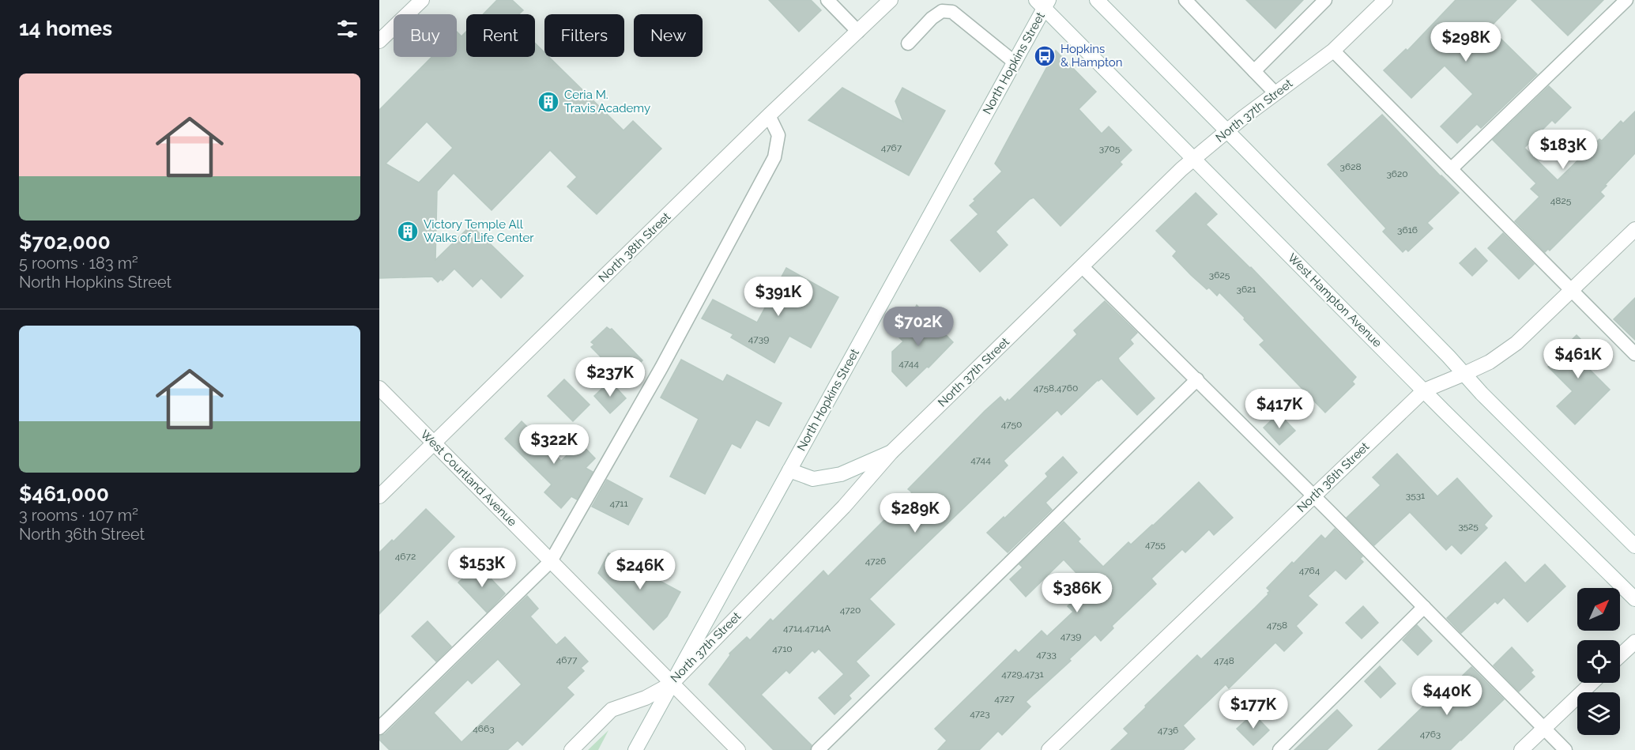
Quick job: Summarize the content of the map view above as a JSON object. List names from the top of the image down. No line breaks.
{"streets":{"street":["North Hopkins Street","North 37th Street","North 38th Street","West Hampton Avenue","North 36th Street","West Courtland Avenue"]},"crossings":[["North Hopkins Street","North 37th Street"],["North Hopkins Street","West Hampton Avenue"],["North Hopkins Street","West Courtland Avenue"],["North 37th Street","West Hampton Avenue"],["North 37th Street","West Courtland Avenue"],["North 38th Street","West Courtland Avenue"],["West Hampton Avenue","North 36th Street"]],"places":{"bus stop":["Hopkins & Hampton"],"building":["Ceria M. Travis Academy","Victory Temple All Walks of Life Center"]},"house_numbers":["4767","3705","3628","3620","4825","3616","3625","3621","4739","4744","4758,4760","4750","4744","3531","4711","3525","4755","4672","4726","4764","4720","4758","4714,4714A","4739","4710","4733","4677","4748","4729,4731","4727","4723","4663","4736","4763"],"north":"top right","page":{"heading":"14 homes","chip":["Buy","Rent","Filters","New"],"price":["$298K","$183K","$391K","$702K","$461K","$237K","$417K","$322K","$289K","$153K","$246K","$386K","$440K","$177K"],"list":[{"name":"$702,000","note":"5 rooms · 183 m² · North Hopkins Street"},{"name":"$461,000","note":"3 rooms · 107 m² · North 36th Street"}]}}
